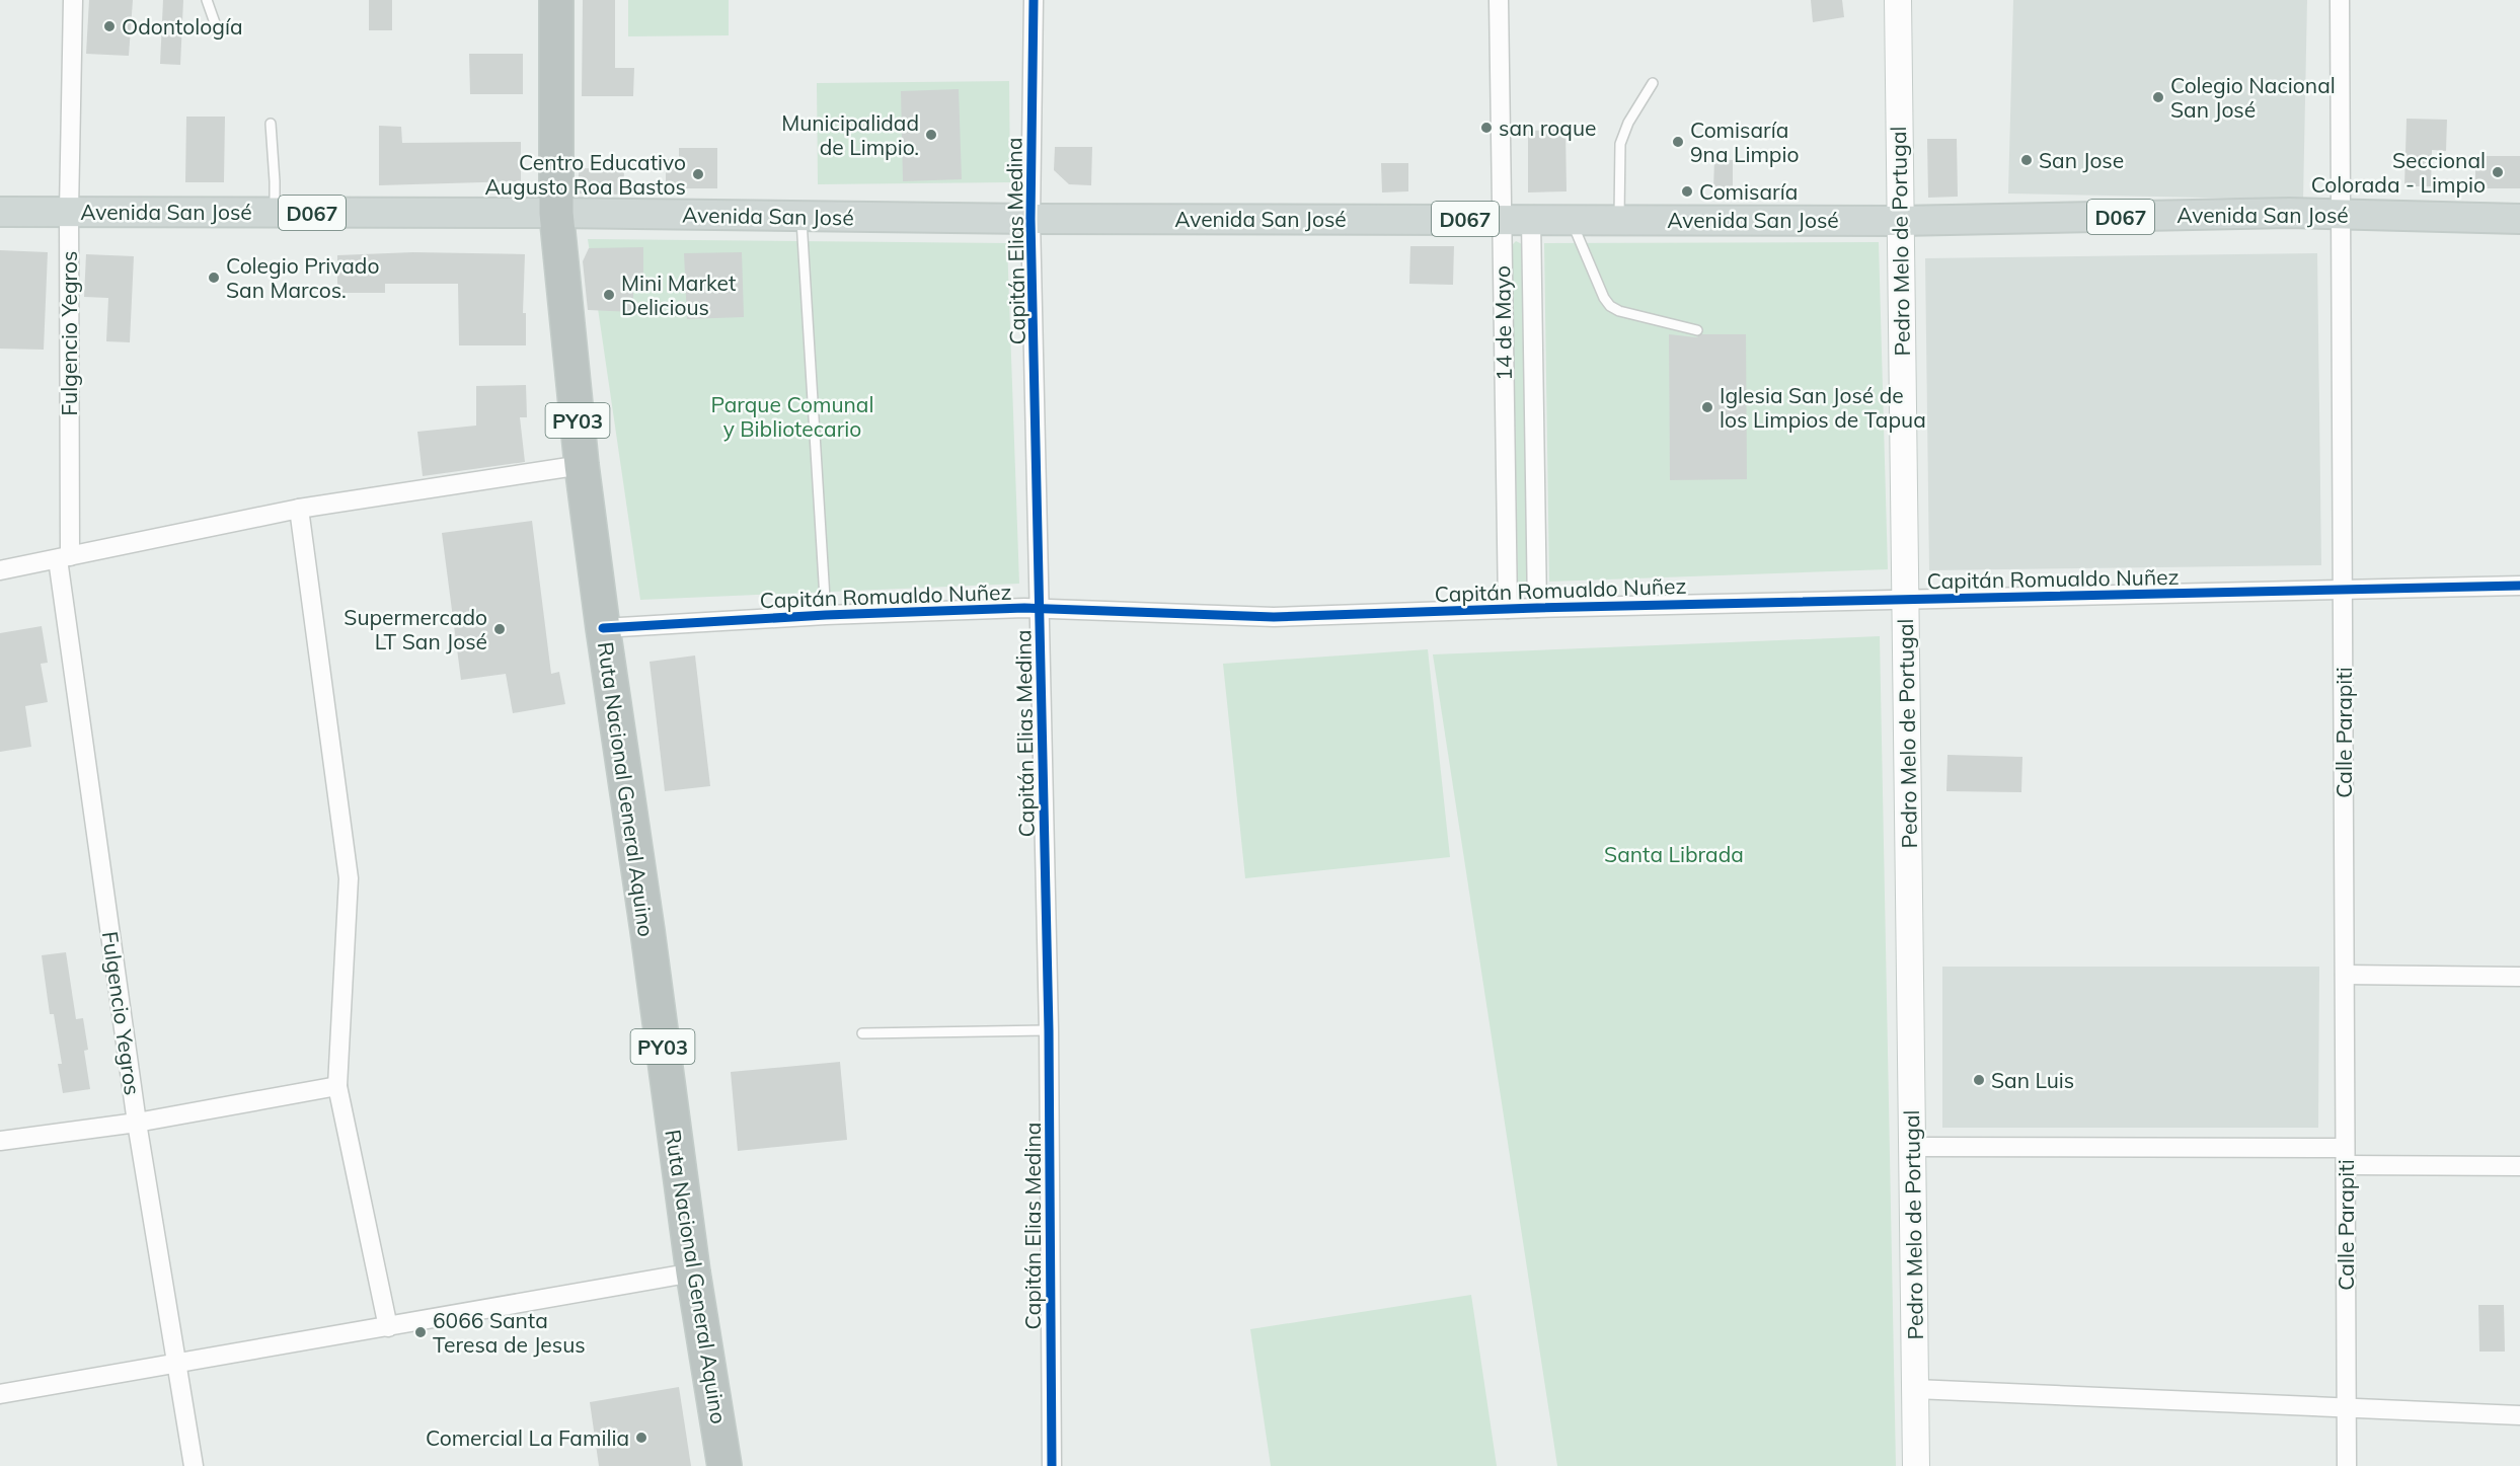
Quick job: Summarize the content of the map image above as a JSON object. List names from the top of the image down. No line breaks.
{"streets":{"highway":["PY03","Ruta Nacional General Aquino"],"main road":["Avenida San José","D067"],"street":["Capitán Elias Medina","Pedro Melo de Portugal","14 de Mayo","Fulgencio Yegros","Capitán Romualdo Nuñez","Calle Parapiti"]},"crossings":[["Avenida San José","Capitán Elias Medina"],["Avenida San José","Pedro Melo de Portugal"],["Avenida San José","14 de Mayo"],["Avenida San José","Fulgencio Yegros"],["Avenida San José","Calle Parapiti"],["Avenida San José","Ruta Nacional General Aquino"],["Capitán Elias Medina","Capitán Romualdo Nuñez"],["Pedro Melo de Portugal","Capitán Romualdo Nuñez"],["14 de Mayo","Capitán Romualdo Nuñez"],["Capitán Romualdo Nuñez","Calle Parapiti"],["Capitán Romualdo Nuñez","Ruta Nacional General Aquino"]],"parks":["Parque Comunal y Bibliotecario","Santa Librada"],"places":["Odontología","Colegio Nacional San José","san roque","Municipalidad de Limpio.","Comisaría 9na Limpio","San Jose","Seccional Colorada - Limpio","Centro Educativo Augusto Roa Bastos","Comisaría","Colegio Privado San Marcos.","Mini Market Delicious","Iglesia San José de los Limpios de Tapua","Supermercado LT San José","San Luis","6066 Santa Teresa de Jesus","Comercial La Familia"]}
